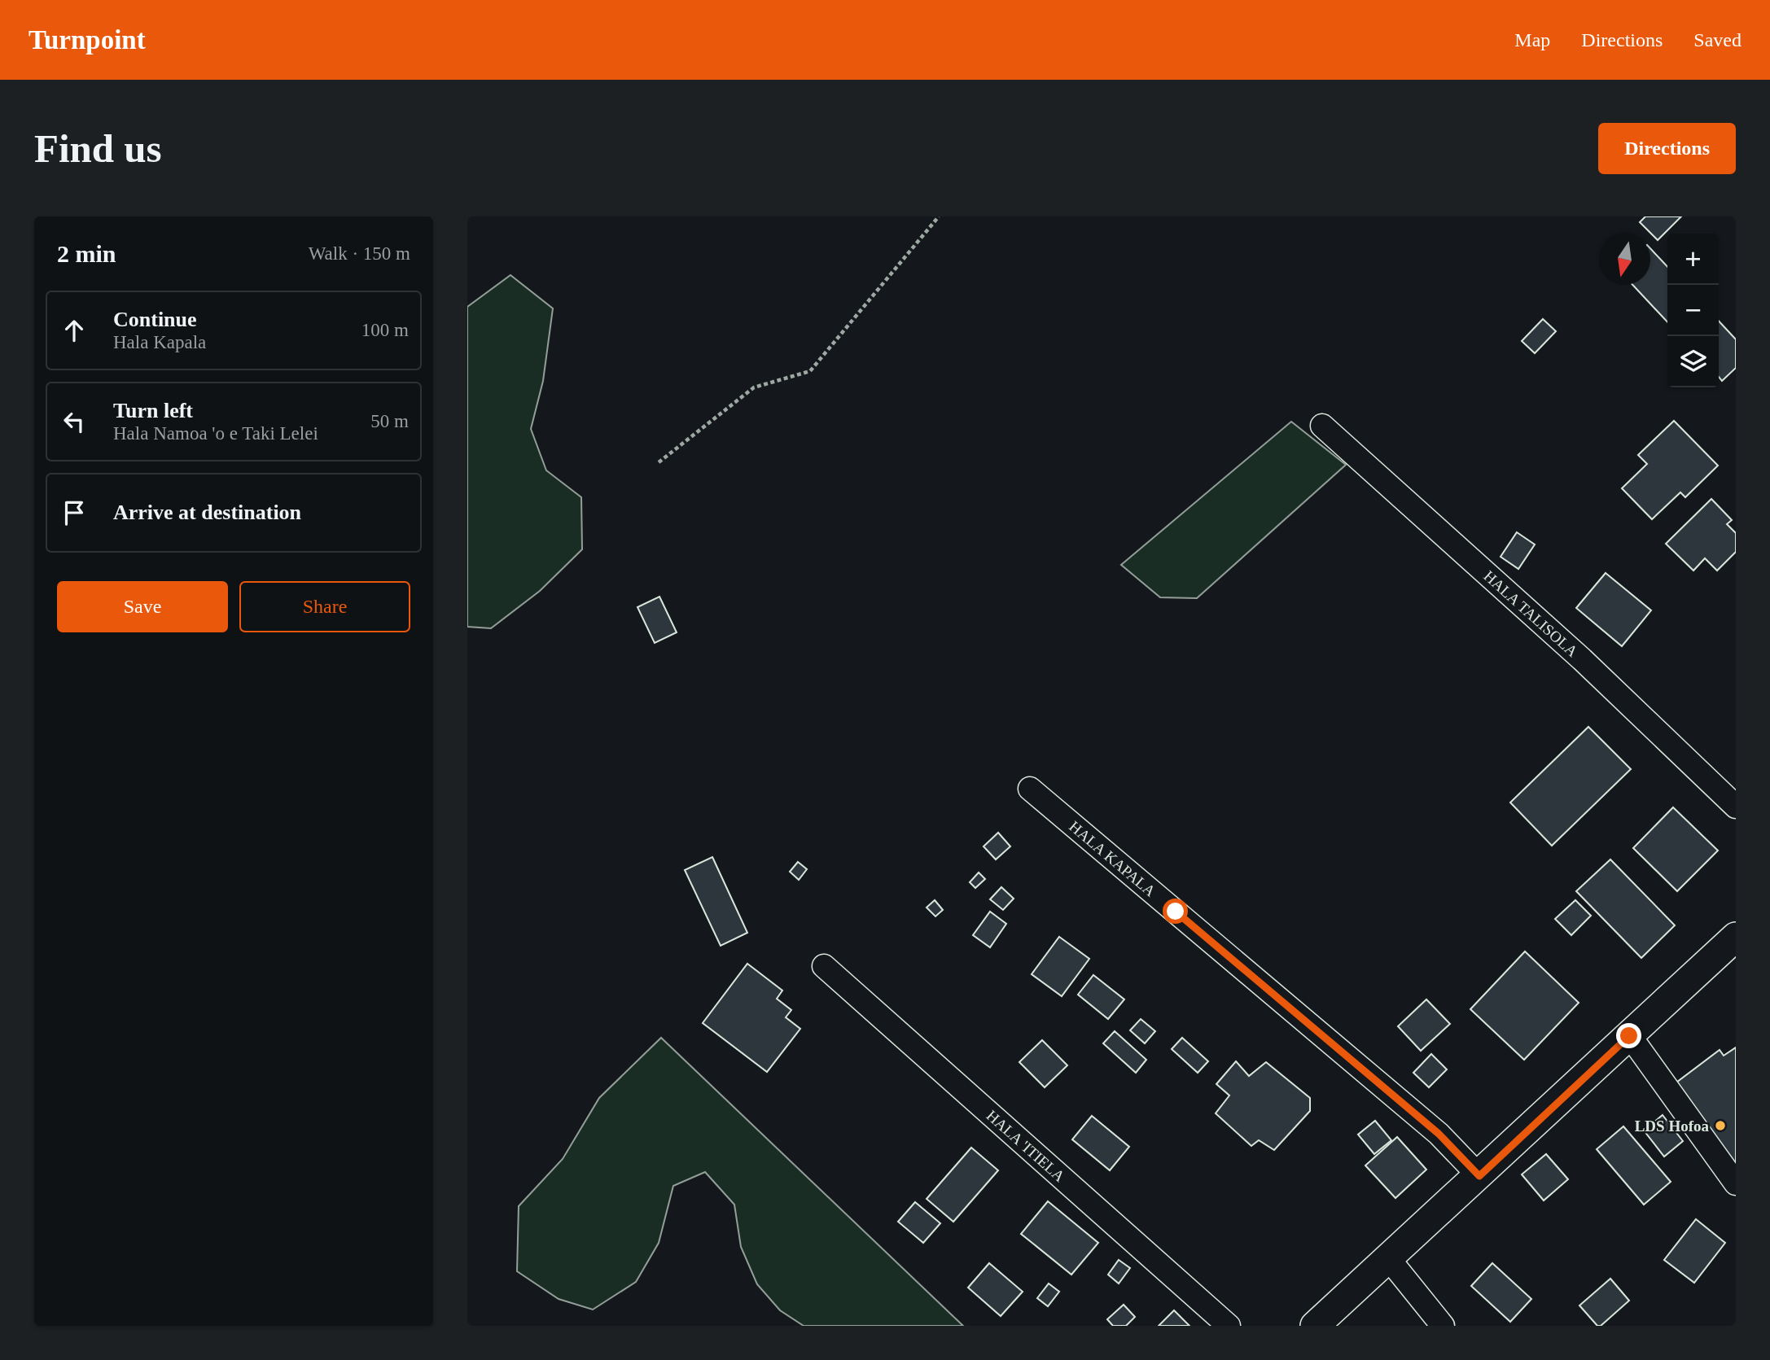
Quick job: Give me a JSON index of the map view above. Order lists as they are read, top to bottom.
{
  "streets": {
    "street": ["HALA TALISOLA", "HALA KAPALA", "HALA 'ITIELA"]
  },
  "places": ["LDS Hofoa"],
  "north": "bottom",
  "page": {
    "header": "Turnpoint",
    "nav": ["Map", "Directions", "Saved"],
    "buttons": [
      "Directions",
      ["Save", "Share"]
    ],
    "title": "Find us",
    "heading": ["2 min", "Walk · 150 m"],
    "map_buttons": ["+", "−"],
    "list": [
      ["Continue", "Hala Kapala", "100 m"],
      ["Turn left", "Hala Namoa 'o e Taki Lelei", "50 m"],
      "Arrive at destination"
    ]
  }
}
